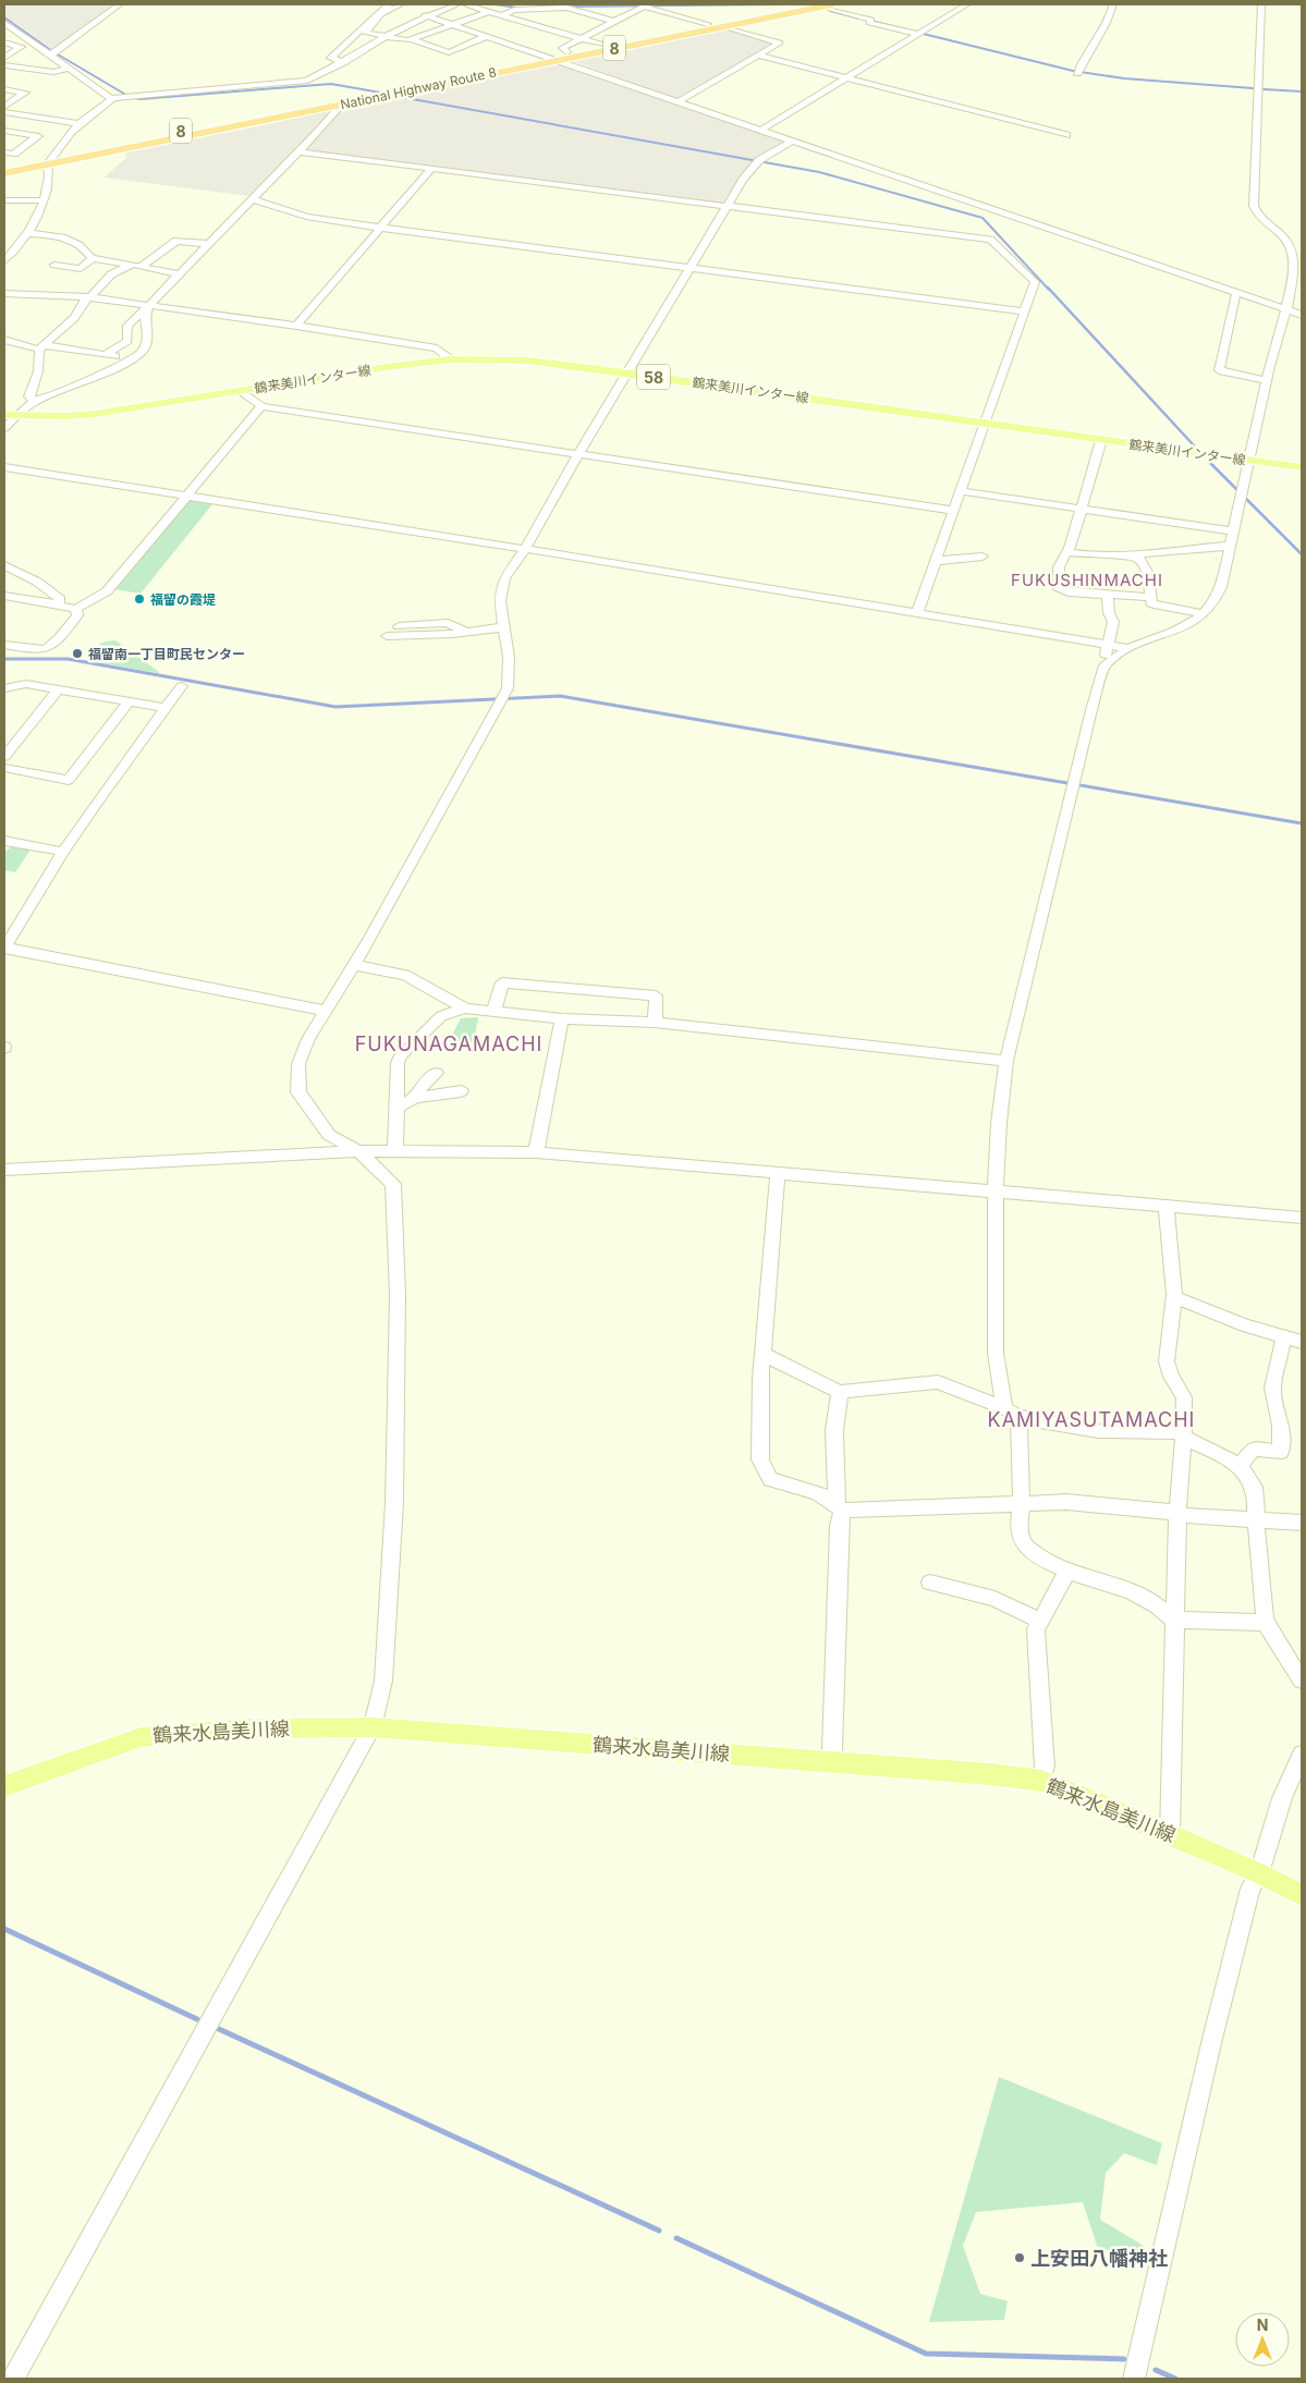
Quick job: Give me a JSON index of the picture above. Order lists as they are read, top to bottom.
{
  "streets": {
    "highway": ["8", "National Highway Route 8"],
    "main road": ["58", "鶴来美川インター線", "鶴来水島美川線"]
  },
  "districts": ["FUKUSHINMACHI", "FUKUNAGAMACHI", "KAMIYASUTAMACHI"],
  "places": ["福留の霞堤", "福留南一丁目町民センター", "上安田八幡神社"],
  "north": "top"
}
